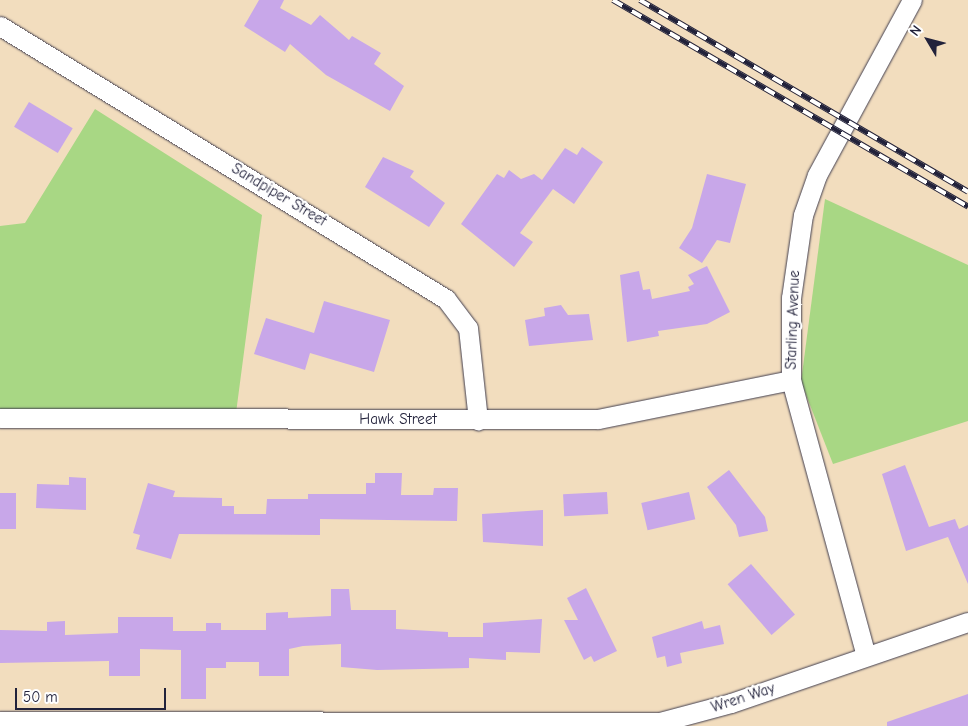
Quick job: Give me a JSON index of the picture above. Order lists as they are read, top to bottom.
{
  "streets": {
    "street": [
      "Sandpiper Street",
      "Starling Avenue",
      "Hawk Street",
      "Wren Way"
    ]
  },
  "crossings": [
    ["Sandpiper Street", "Hawk Street"],
    ["Starling Avenue", "Hawk Street"],
    ["Starling Avenue", "Wren Way"]
  ],
  "scale_bar": "50 m",
  "north": "top left"
}
